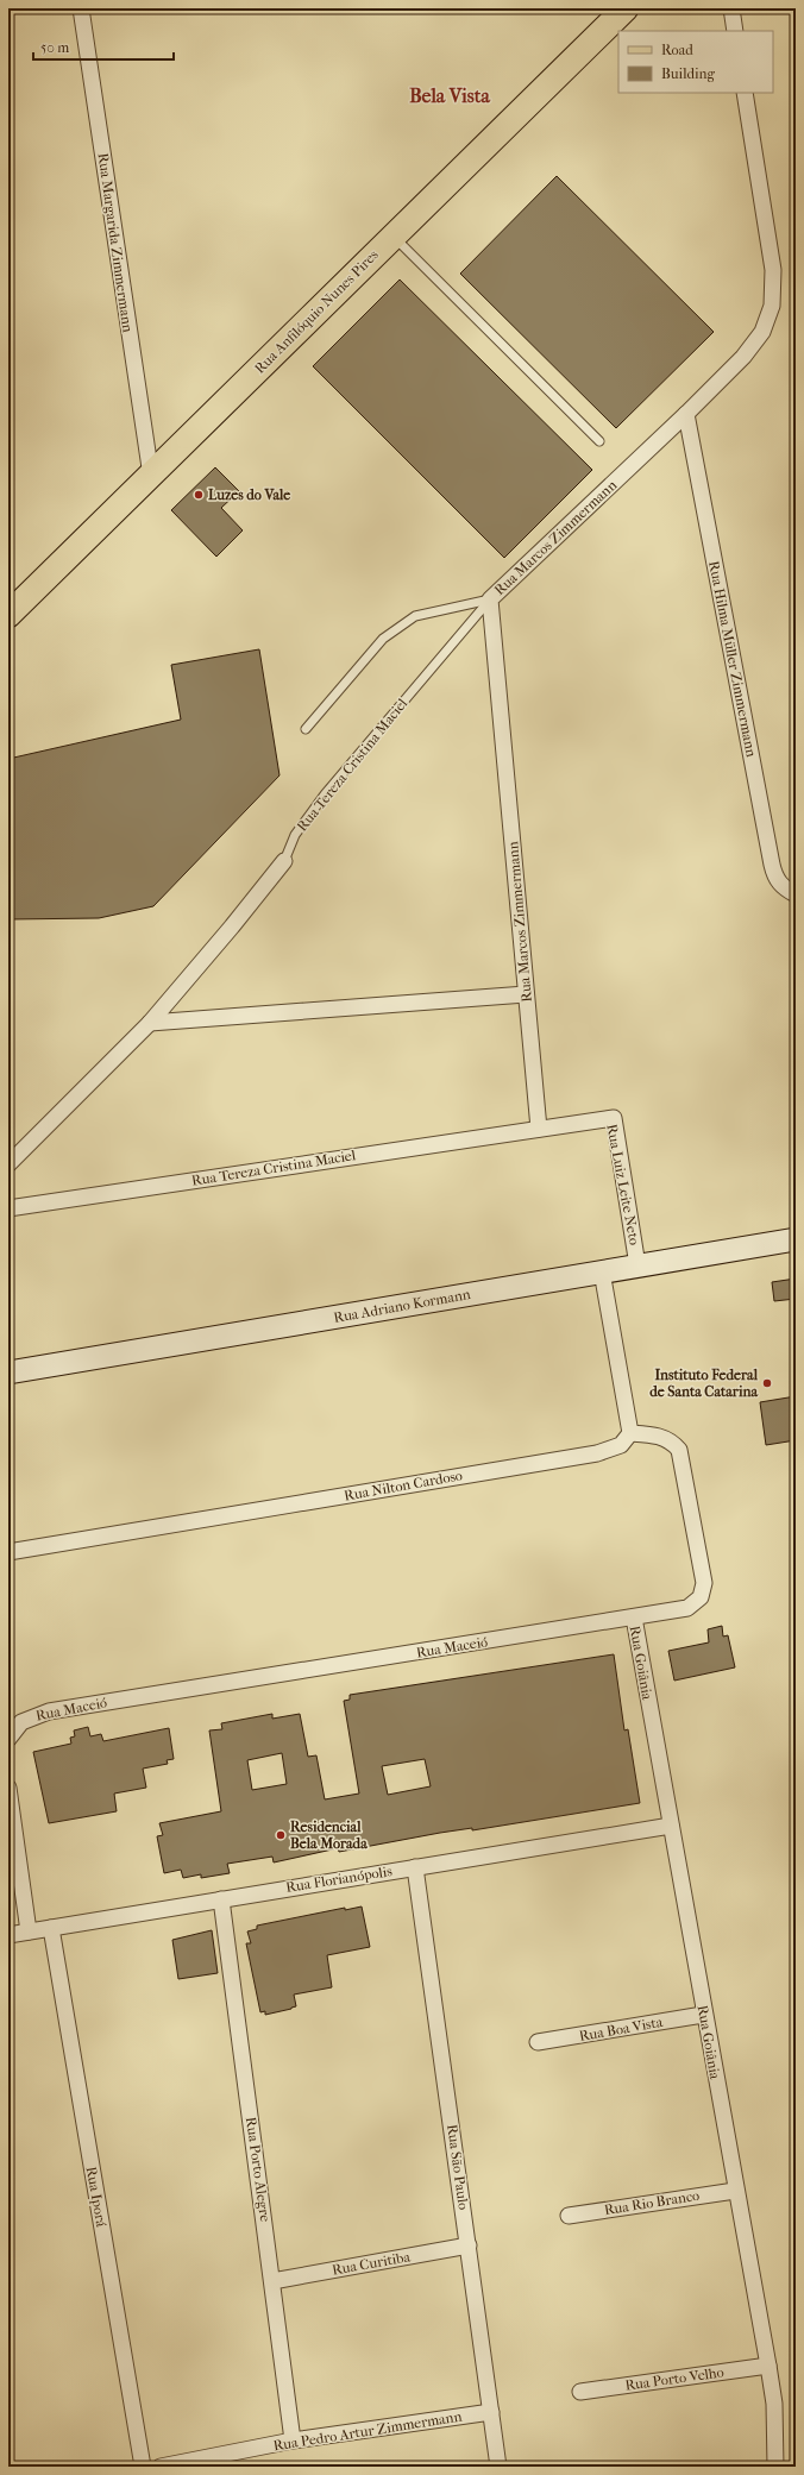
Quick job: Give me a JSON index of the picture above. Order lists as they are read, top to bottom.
{
  "streets": {
    "main road": ["Rua Anfilóquio Nunes Pires"],
    "street": [
      "Rua Margarida Zimmermann",
      "Rua Marcos Zimmermann",
      "Rua Hilma Müller Zimmermann",
      "Rua Tereza Cristina Maciel",
      "Rua Luiz Leite Neto",
      "Rua Adriano Kormann",
      "Rua Nilton Cardoso",
      "Rua Maceió",
      "Rua Goiânia",
      "Rua Florianópolis",
      "Rua Boa Vista",
      "Rua São Paulo",
      "Rua Porto Alegre",
      "Rua Iporá",
      "Rua Rio Branco",
      "Rua Curitiba",
      "Rua Porto Velho",
      "Rua Pedro Artur Zimmermann"
    ]
  },
  "crossings": [
    ["Rua Margarida Zimmermann", "Rua Anfilóquio Nunes Pires"],
    ["Rua Marcos Zimmermann", "Rua Hilma Müller Zimmermann"],
    ["Rua Marcos Zimmermann", "Rua Tereza Cristina Maciel"],
    ["Rua Marcos Zimmermann", "Rua Luiz Leite Neto"],
    ["Rua Tereza Cristina Maciel", "Rua Luiz Leite Neto"],
    ["Rua Luiz Leite Neto", "Rua Adriano Kormann"],
    ["Rua Nilton Cardoso", "Rua Maceió"],
    ["Rua Maceió", "Rua Goiânia"],
    ["Rua Goiânia", "Rua Florianópolis"],
    ["Rua Goiânia", "Rua Boa Vista"],
    ["Rua Goiânia", "Rua Rio Branco"],
    ["Rua Goiânia", "Rua Porto Velho"],
    ["Rua Florianópolis", "Rua São Paulo"],
    ["Rua Florianópolis", "Rua Porto Alegre"],
    ["Rua Florianópolis", "Rua Iporá"],
    ["Rua São Paulo", "Rua Curitiba"],
    ["Rua São Paulo", "Rua Pedro Artur Zimmermann"],
    ["Rua Porto Alegre", "Rua Curitiba"],
    ["Rua Porto Alegre", "Rua Pedro Artur Zimmermann"]
  ],
  "districts": ["Bela Vista"],
  "places": ["Luzes do Vale", "Instituto Federal de Santa Catarina", "Residencial Bela Morada"],
  "legend": ["Road", "Building"],
  "scale_bar": "50 m"
}
